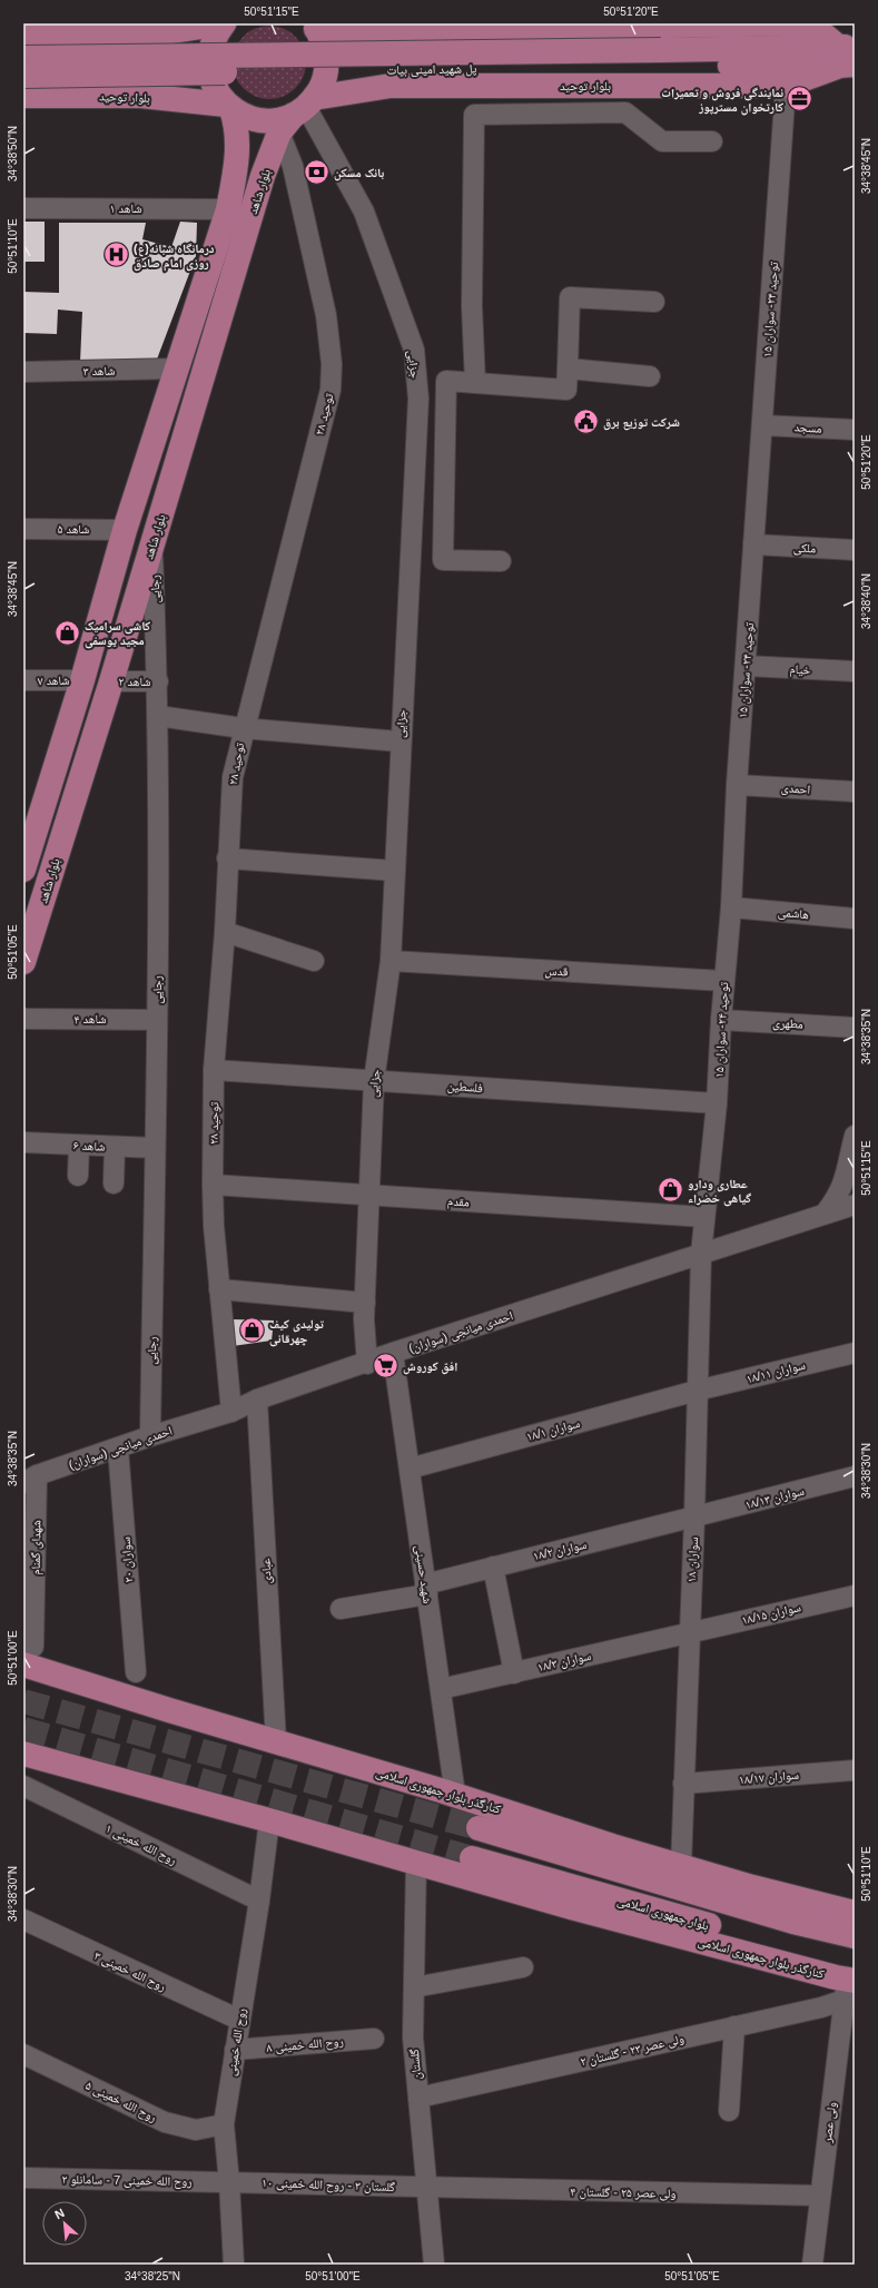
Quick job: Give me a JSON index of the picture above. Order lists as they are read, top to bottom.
{
  "streets": {
    "main road": [
      "پل شهید امینی بیات",
      "بلوار توحید",
      "بلوار شاهد",
      "کنارگذر بلوار جمهوری اسلامی",
      "بلوار جمهوری اسلامی"
    ],
    "street": [
      "شاهد ۱",
      "توحید ۲۴- سواران ۱۵",
      "جزایی",
      "شاهد ۳",
      "توحید ۲۸",
      "مسجد",
      "شاهد ۵",
      "ملکی",
      "رجایی",
      "خیام",
      "شاهد ۷",
      "شاهد ۲",
      "احمدی",
      "هاشمی",
      "قدس",
      "شاهد ۴",
      "مطهری",
      "فلسطین",
      "شاهد ۶",
      "مقدم",
      "احمدی میانجی (سواران)",
      "سواران ۱۸/۱۱",
      "سواران ۱۸/۱",
      "سواران ۱۸/۱۳",
      "شهدای گمنام",
      "سواران ۱۸/۲",
      "سواران ۲۰",
      "سواران ۱۸",
      "عبادی",
      "شهید حسینی",
      "سواران ۱۸/۱۵",
      "سواران ۱۸/۳",
      "سواران ۱۸/۱۷",
      "روح الله خمینی ۱",
      "روح الله خمینی ۳",
      "روح الله خمینی",
      "روح الله خمینی ۸",
      "ولی عصر ۲۳ - گلستان ۲",
      "گلستان",
      "روح الله خمینی ۵",
      "ولی عصر",
      "روح الله خمینی 7 - سامانلو ۲",
      "گلستان ۳ - روح الله خمینی ۱۰",
      "ولی عصر ۲۵ - گلستان ۴"
    ]
  },
  "crossings": [
    ["پل شهید امینی بیات", "بلوار توحید"],
    ["بلوار توحید", "بلوار شاهد"],
    ["بلوار توحید", "توحید ۲۴- سواران ۱۵"],
    ["بلوار توحید", "جزایی"],
    ["بلوار توحید", "توحید ۲۸"],
    ["بلوار شاهد", "شاهد ۱"],
    ["بلوار شاهد", "جزایی"],
    ["بلوار شاهد", "شاهد ۳"],
    ["بلوار شاهد", "توحید ۲۸"],
    ["بلوار شاهد", "شاهد ۵"],
    ["بلوار شاهد", "رجایی"],
    ["بلوار شاهد", "شاهد ۷"],
    ["بلوار شاهد", "شاهد ۲"],
    ["توحید ۲۴- سواران ۱۵", "مسجد"],
    ["توحید ۲۴- سواران ۱۵", "ملکی"],
    ["توحید ۲۴- سواران ۱۵", "خیام"],
    ["توحید ۲۴- سواران ۱۵", "احمدی"],
    ["توحید ۲۴- سواران ۱۵", "هاشمی"],
    ["توحید ۲۴- سواران ۱۵", "قدس"],
    ["توحید ۲۴- سواران ۱۵", "مطهری"],
    ["توحید ۲۴- سواران ۱۵", "فلسطین"],
    ["توحید ۲۴- سواران ۱۵", "مقدم"],
    ["توحید ۲۴- سواران ۱۵", "احمدی میانجی (سواران)"],
    ["توحید ۲۴- سواران ۱۵", "سواران ۱۸"],
    ["جزایی", "توحید ۲۸"],
    ["جزایی", "قدس"],
    ["جزایی", "فلسطین"],
    ["جزایی", "مقدم"],
    ["جزایی", "احمدی میانجی (سواران)"],
    ["توحید ۲۸", "فلسطین"],
    ["توحید ۲۸", "مقدم"],
    ["توحید ۲۸", "احمدی میانجی (سواران)"],
    ["رجایی", "شاهد ۲"],
    ["رجایی", "شاهد ۴"],
    ["رجایی", "شاهد ۶"],
    ["رجایی", "احمدی میانجی (سواران)"],
    ["احمدی میانجی (سواران)", "شهدای گمنام"],
    ["احمدی میانجی (سواران)", "سواران ۲۰"],
    ["احمدی میانجی (سواران)", "سواران ۱۸"],
    ["احمدی میانجی (سواران)", "عبادی"],
    ["احمدی میانجی (سواران)", "شهید حسینی"],
    ["سواران ۱۸/۱۱", "سواران ۱۸/۱"],
    ["سواران ۱۸/۱۱", "سواران ۱۸"],
    ["سواران ۱۸/۱", "سواران ۱۸"],
    ["سواران ۱۸/۱", "شهید حسینی"],
    ["سواران ۱۸/۱۳", "سواران ۱۸/۲"],
    ["سواران ۱۸/۱۳", "سواران ۱۸"],
    ["شهدای گمنام", "کنارگذر بلوار جمهوری اسلامی"],
    ["سواران ۱۸/۲", "سواران ۱۸"],
    ["سواران ۱۸/۲", "شهید حسینی"],
    ["سواران ۱۸", "سواران ۱۸/۱۵"],
    ["سواران ۱۸", "سواران ۱۸/۳"],
    ["سواران ۱۸", "سواران ۱۸/۱۷"],
    ["سواران ۱۸", "کنارگذر بلوار جمهوری اسلامی"],
    ["عبادی", "کنارگذر بلوار جمهوری اسلامی"],
    ["شهید حسینی", "سواران ۱۸/۳"],
    ["شهید حسینی", "کنارگذر بلوار جمهوری اسلامی"],
    ["سواران ۱۸/۱۵", "سواران ۱۸/۳"],
    ["کنارگذر بلوار جمهوری اسلامی", "بلوار جمهوری اسلامی"],
    ["کنارگذر بلوار جمهوری اسلامی", "روح الله خمینی"],
    ["کنارگذر بلوار جمهوری اسلامی", "ولی عصر ۲۳ - گلستان ۲"],
    ["کنارگذر بلوار جمهوری اسلامی", "گلستان"],
    ["کنارگذر بلوار جمهوری اسلامی", "ولی عصر"],
    ["روح الله خمینی ۱", "روح الله خمینی"],
    ["بلوار جمهوری اسلامی", "ولی عصر ۲۳ - گلستان ۲"],
    ["بلوار جمهوری اسلامی", "ولی عصر"],
    ["روح الله خمینی ۳", "روح الله خمینی"],
    ["روح الله خمینی", "روح الله خمینی ۸"],
    ["روح الله خمینی", "روح الله خمینی ۵"],
    ["روح الله خمینی", "روح الله خمینی 7 - سامانلو ۲"],
    ["روح الله خمینی", "گلستان ۳ - روح الله خمینی ۱۰"],
    ["ولی عصر ۲۳ - گلستان ۲", "گلستان"],
    ["ولی عصر ۲۳ - گلستان ۲", "ولی عصر"],
    ["گلستان", "گلستان ۳ - روح الله خمینی ۱۰"],
    ["گلستان", "ولی عصر ۲۵ - گلستان ۴"],
    ["ولی عصر", "ولی عصر ۲۵ - گلستان ۴"],
    ["روح الله خمینی 7 - سامانلو ۲", "گلستان ۳ - روح الله خمینی ۱۰"],
    ["گلستان ۳ - روح الله خمینی ۱۰", "ولی عصر ۲۵ - گلستان ۴"]
  ],
  "places": {
    "office": ["نمایندگی فروش و تعمیرات کارتخوان مسترپوز"],
    "bank": ["بانک مسکن"],
    "hospital": ["(ع)درمانگاه شبانه روزی امام صادق"],
    "public building": ["شرکت توزیع برق"],
    "shop": ["کاشی سرامیک مجید یوسفی", "عطاری ودارو گیاهی خضراء", "تولیدی کیف چهرقانی"],
    "supermarket": ["افق کوروش"]
  },
  "north": "top left",
  "coordinates": [
    "50°51'15\"E",
    "50°51'20\"E",
    "34°38'50\"N",
    "34°38'45\"N",
    "50°51'10\"E",
    "34°38'40\"N",
    "50°51'05\"E",
    "34°38'35\"N",
    "34°38'30\"N",
    "50°51'00\"E",
    "34°38'25\"N"
  ]
}
